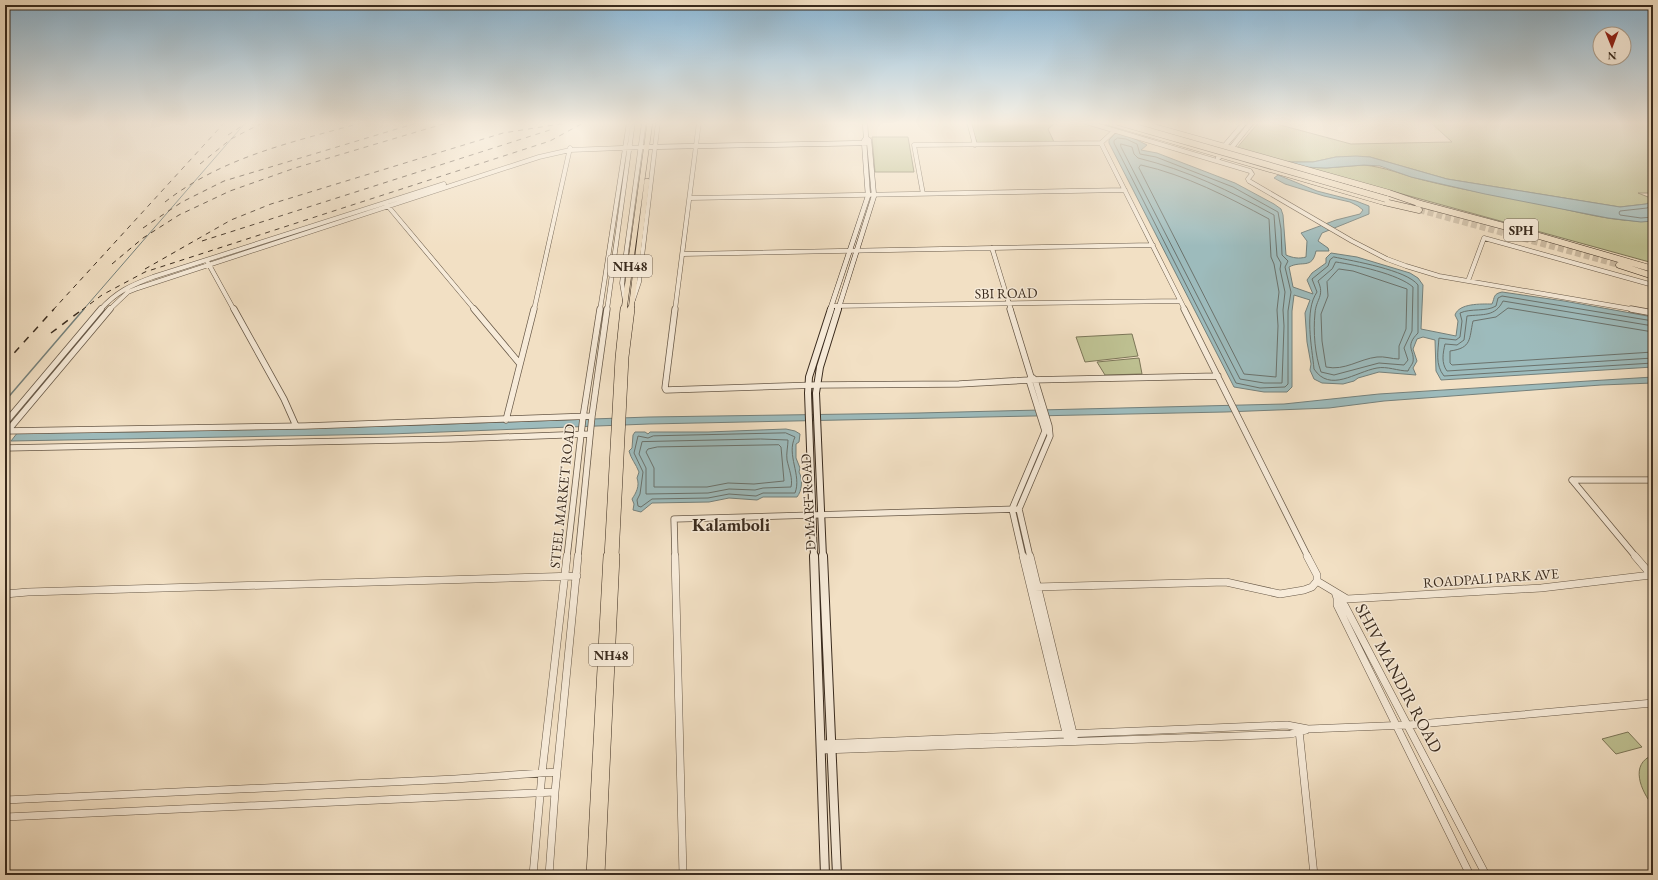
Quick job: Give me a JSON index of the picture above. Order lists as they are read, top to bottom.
{
  "streets": {
    "highway": ["SPH", "NH48"],
    "main road": ["D MART ROAD"],
    "street": [
      "SBI ROAD",
      "STEEL MARKET ROAD",
      "ROADPALI PARK AVE",
      "SHIV MANDIR ROAD"
    ]
  },
  "crossings": [
    ["SBI ROAD", "D MART ROAD"],
    ["ROADPALI PARK AVE", "SHIV MANDIR ROAD"]
  ],
  "districts": ["Kalamboli"],
  "north": "bottom"
}
